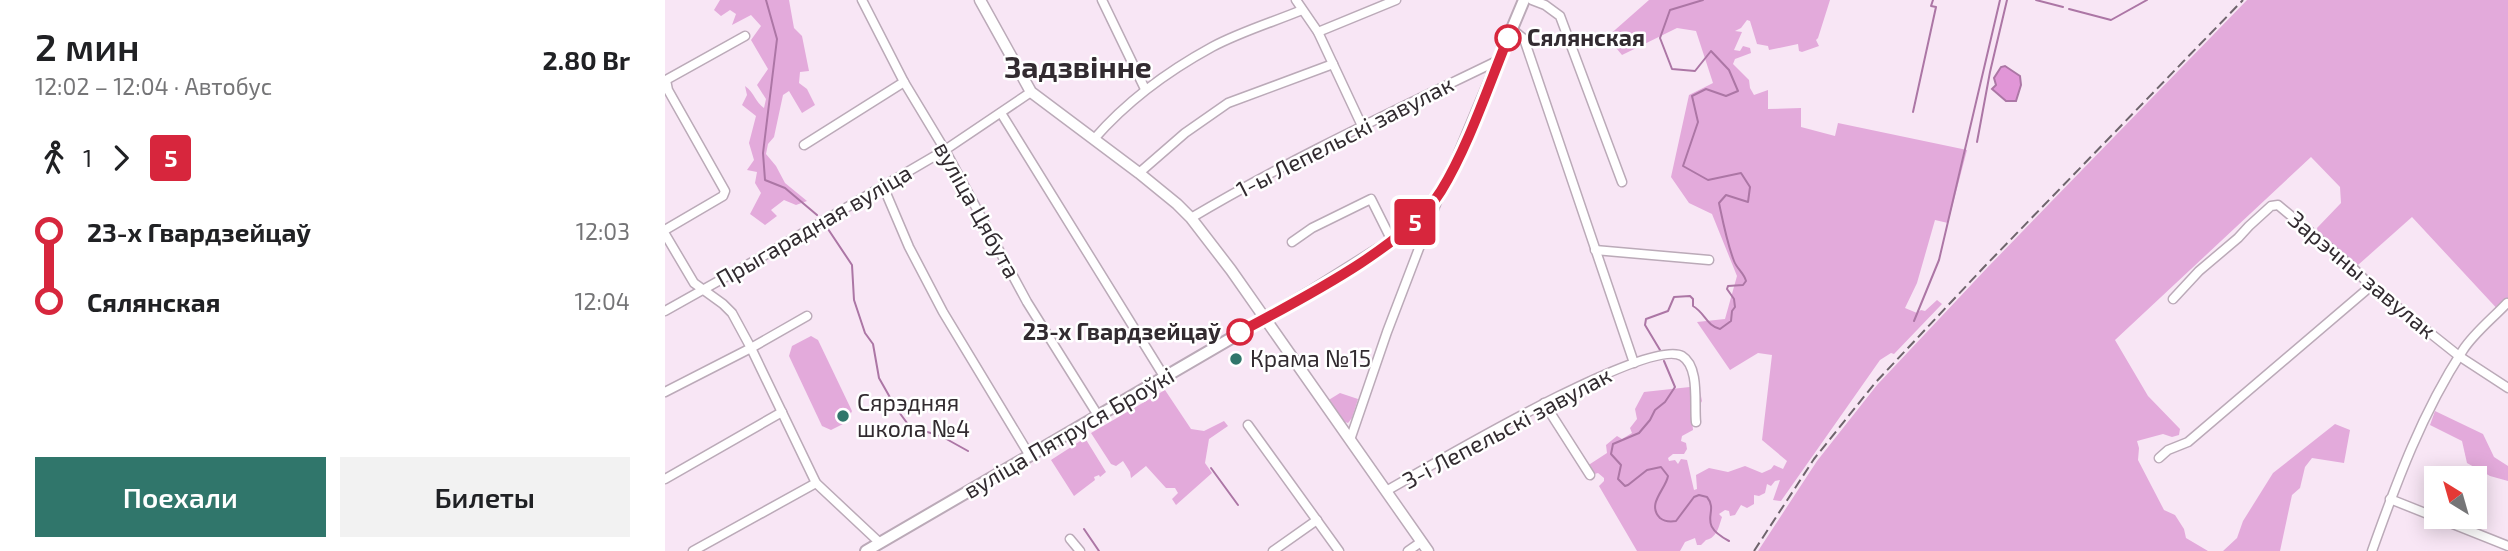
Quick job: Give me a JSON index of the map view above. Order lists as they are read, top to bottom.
{
  "streets": {
    "main road": ["вуліца Пятруся Броўкі"],
    "street": [
      "1-ы Лепельскі завулак",
      "вуліца Цябута",
      "Прыгарадная вуліца",
      "Зарэчны завулак",
      "3-і Лепельскі завулак"
    ]
  },
  "crossings": [
    ["1-ы Лепельскі завулак", "вуліца Пятруся Броўкі"],
    ["вуліца Цябута", "Прыгарадная вуліца"],
    ["вуліца Цябута", "вуліца Пятруся Броўкі"]
  ],
  "districts": ["Задзвінне"],
  "places": [
    "Сялянская",
    "23-х Гвардзейцаў",
    "Крама №15",
    "Сярэдняя школа №4"
  ],
  "lines": ["bus line 5"],
  "north": "top left",
  "page": {
    "heading": ["2 мин", "12:02 – 12:04 · Автобус", "2.80 Br"],
    "on_map": "5",
    "legs": ["1", "5"],
    "list": [
      {
        "name": "23-х Гвардзейцаў",
        "value": "12:03"
      },
      {
        "name": "Сялянская",
        "value": "12:04"
      }
    ],
    "buttons": ["Поехали", "Билеты"]
  }
}
